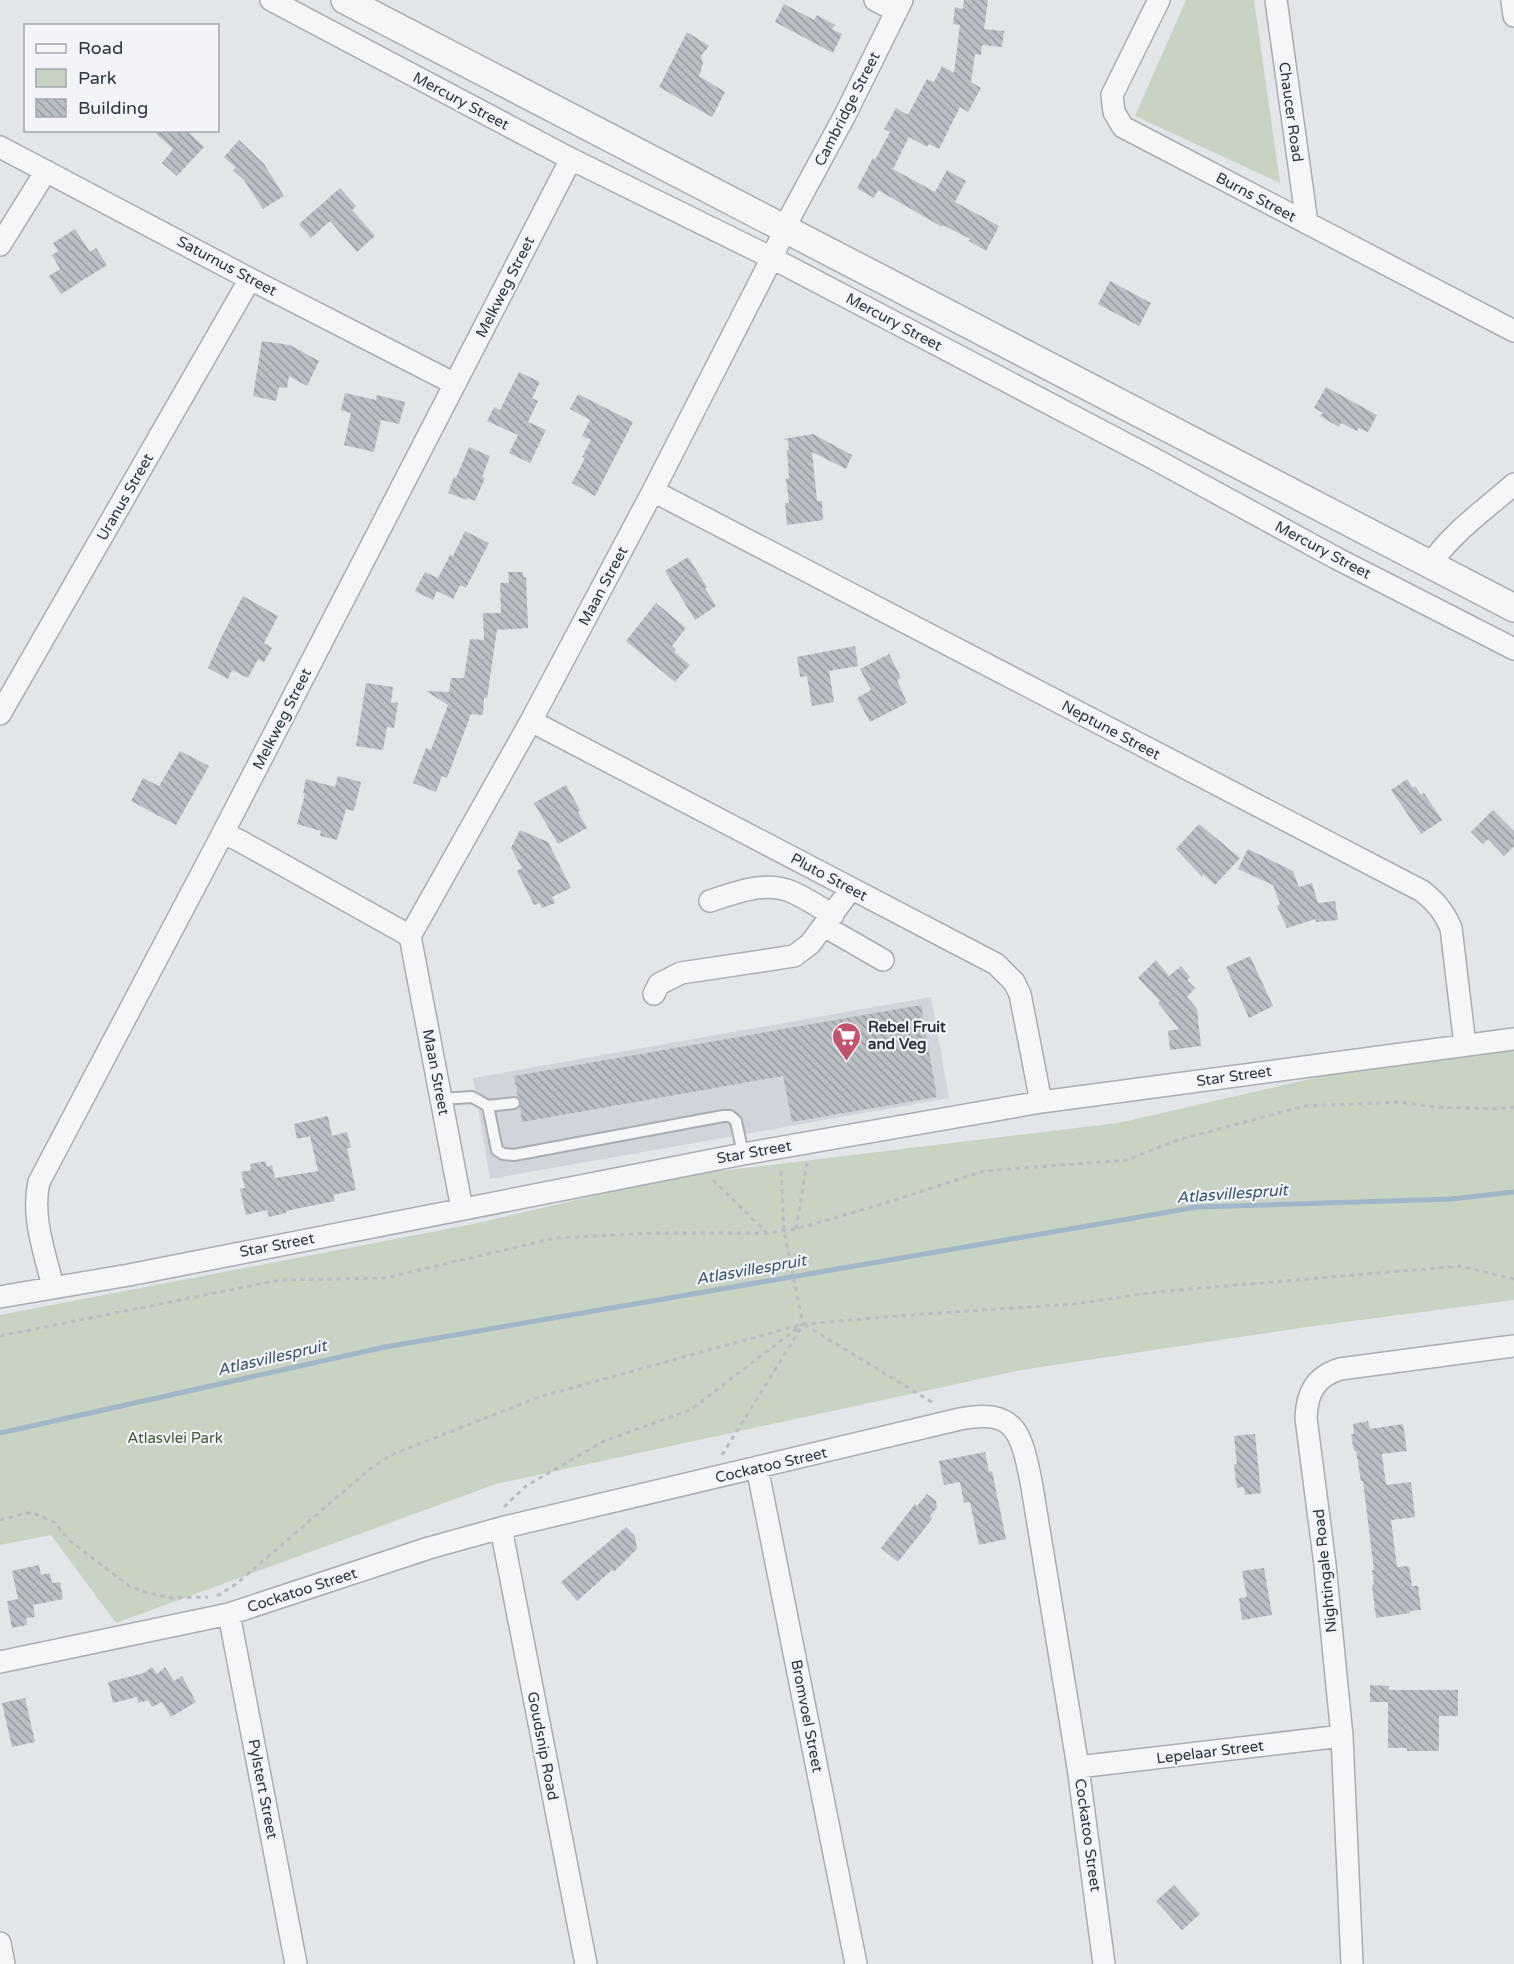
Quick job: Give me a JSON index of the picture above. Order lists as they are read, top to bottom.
{
  "streets": {
    "street": [
      "Mercury Street",
      "Cambridge Street",
      "Chaucer Road",
      "Burns Street",
      "Saturnus Street",
      "Melkweg Street",
      "Uranus Street",
      "Maan Street",
      "Neptune Street",
      "Pluto Street",
      "Star Street",
      "Cockatoo Street",
      "Nightingale Road",
      "Bromvoel Street",
      "Goudsnip Road",
      "Lepelaar Street",
      "Pylstert Street"
    ]
  },
  "crossings": [
    ["Mercury Street", "Melkweg Street"],
    ["Mercury Street", "Maan Street"],
    ["Cambridge Street", "Maan Street"],
    ["Chaucer Road", "Burns Street"],
    ["Saturnus Street", "Melkweg Street"],
    ["Saturnus Street", "Uranus Street"],
    ["Melkweg Street", "Star Street"],
    ["Maan Street", "Neptune Street"],
    ["Maan Street", "Pluto Street"],
    ["Maan Street", "Star Street"],
    ["Neptune Street", "Star Street"],
    ["Pluto Street", "Star Street"],
    ["Cockatoo Street", "Bromvoel Street"],
    ["Cockatoo Street", "Goudsnip Road"],
    ["Cockatoo Street", "Lepelaar Street"],
    ["Cockatoo Street", "Pylstert Street"],
    ["Nightingale Road", "Lepelaar Street"]
  ],
  "water": ["Atlasvillespruit"],
  "parks": ["Atlasvlei Park"],
  "places": {
    "supermarket": ["Rebel Fruit and Veg"]
  },
  "legend": ["Road", "Park", "Building"]
}
